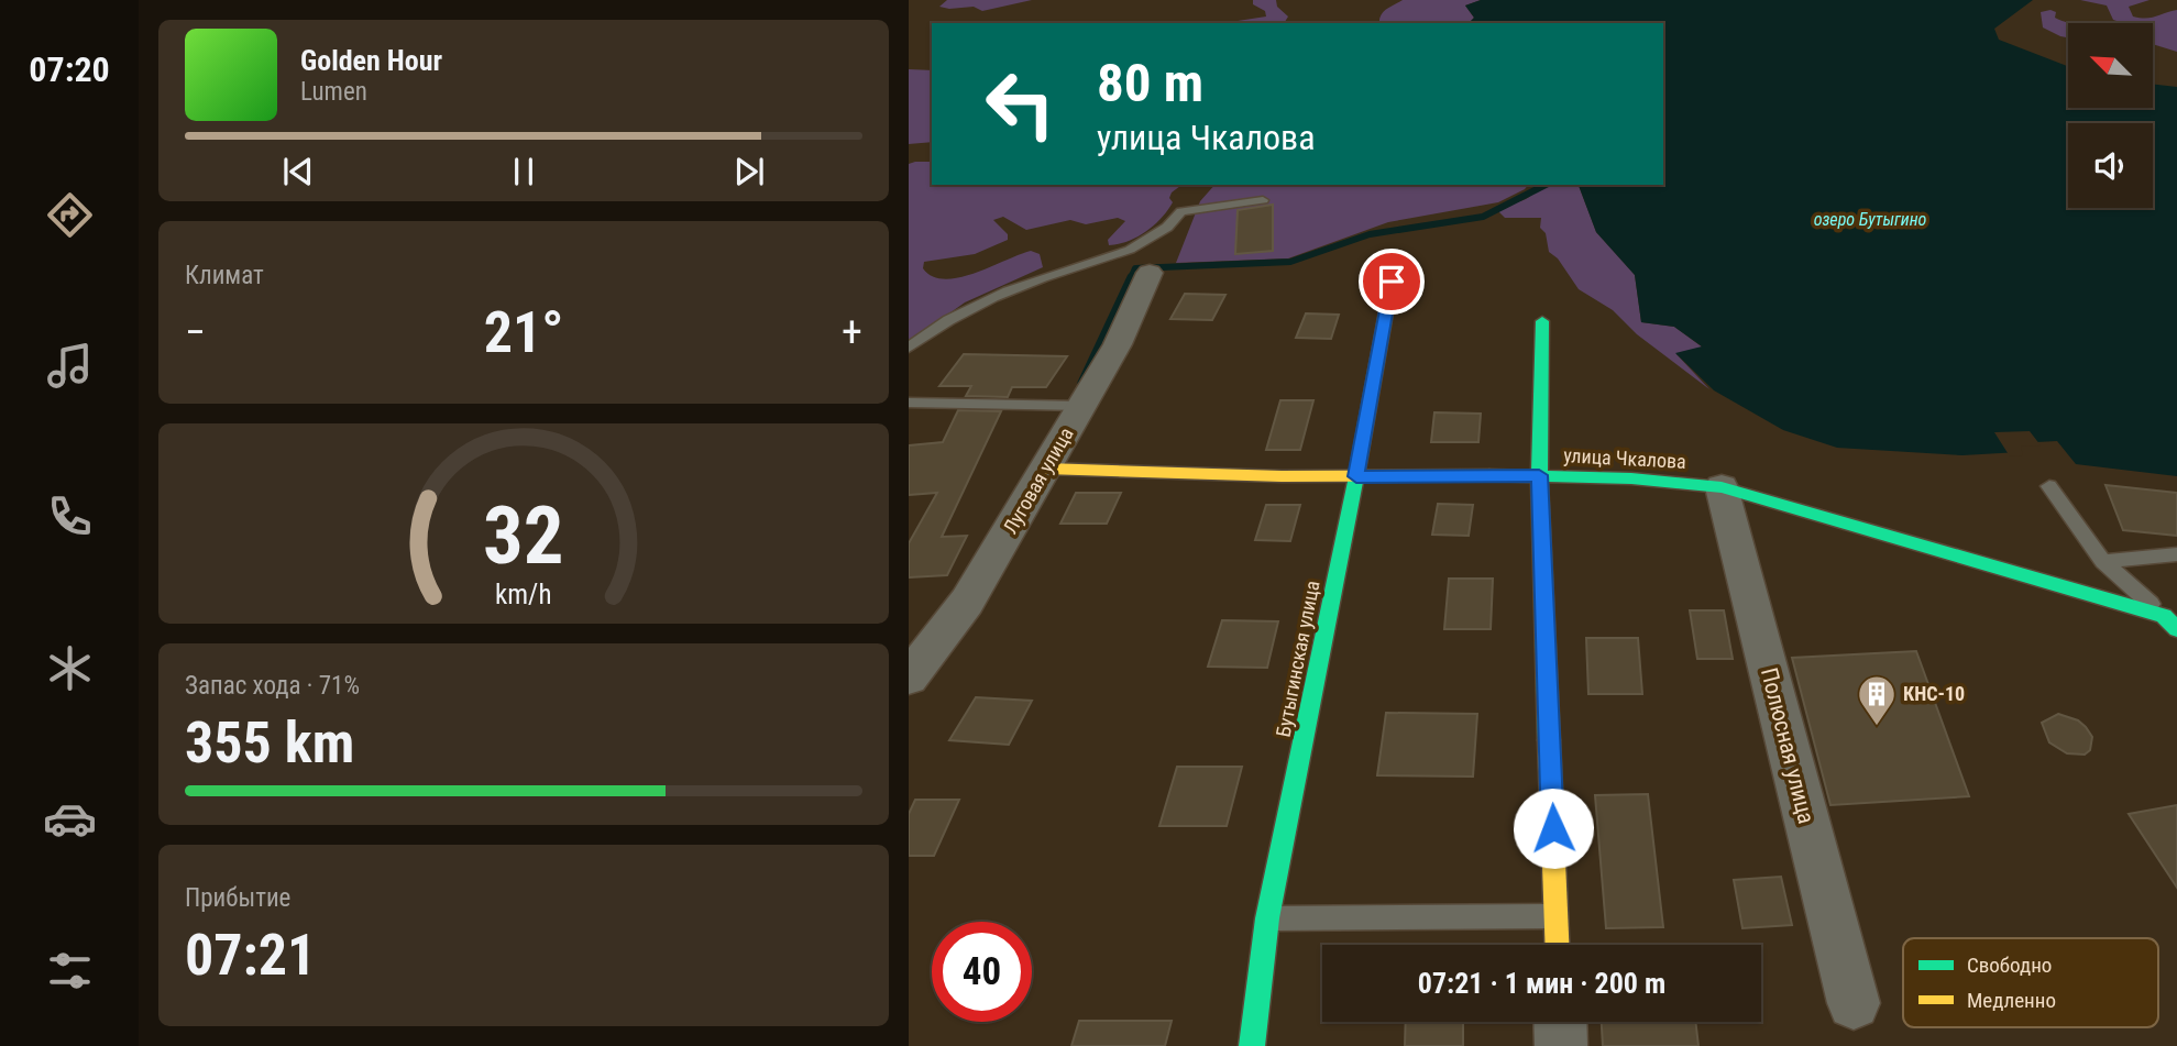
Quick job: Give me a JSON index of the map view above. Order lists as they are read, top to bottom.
{
  "streets": {
    "street": [
      "улица Чкалова",
      "Луговая улица",
      "Бутыгинская улица",
      "Полюсная улица"
    ]
  },
  "crossings": [
    ["улица Чкалова", "Луговая улица"],
    ["улица Чкалова", "Бутыгинская улица"],
    ["улица Чкалова", "Полюсная улица"]
  ],
  "water": ["озеро Бутыгино"],
  "places": {
    "building": ["КНС-10"]
  },
  "legend": ["Свободно", "Медленно"],
  "north": "top left",
  "page": {
    "tabs": "07:20",
    "turn": ["80 m", "улица Чкалова"],
    "song": ["Golden Hour", "Lumen"],
    "tile": [
      "Климат",
      ["Запас хода · 71%", "355 km"],
      ["Прибытие", "07:21"]
    ],
    "heat": ["−", "21°", "+"],
    "limit": "40",
    "trip": "07:21 · 1 мин · 200 m",
    "gauge": ["32", "km/h"]
  }
}
